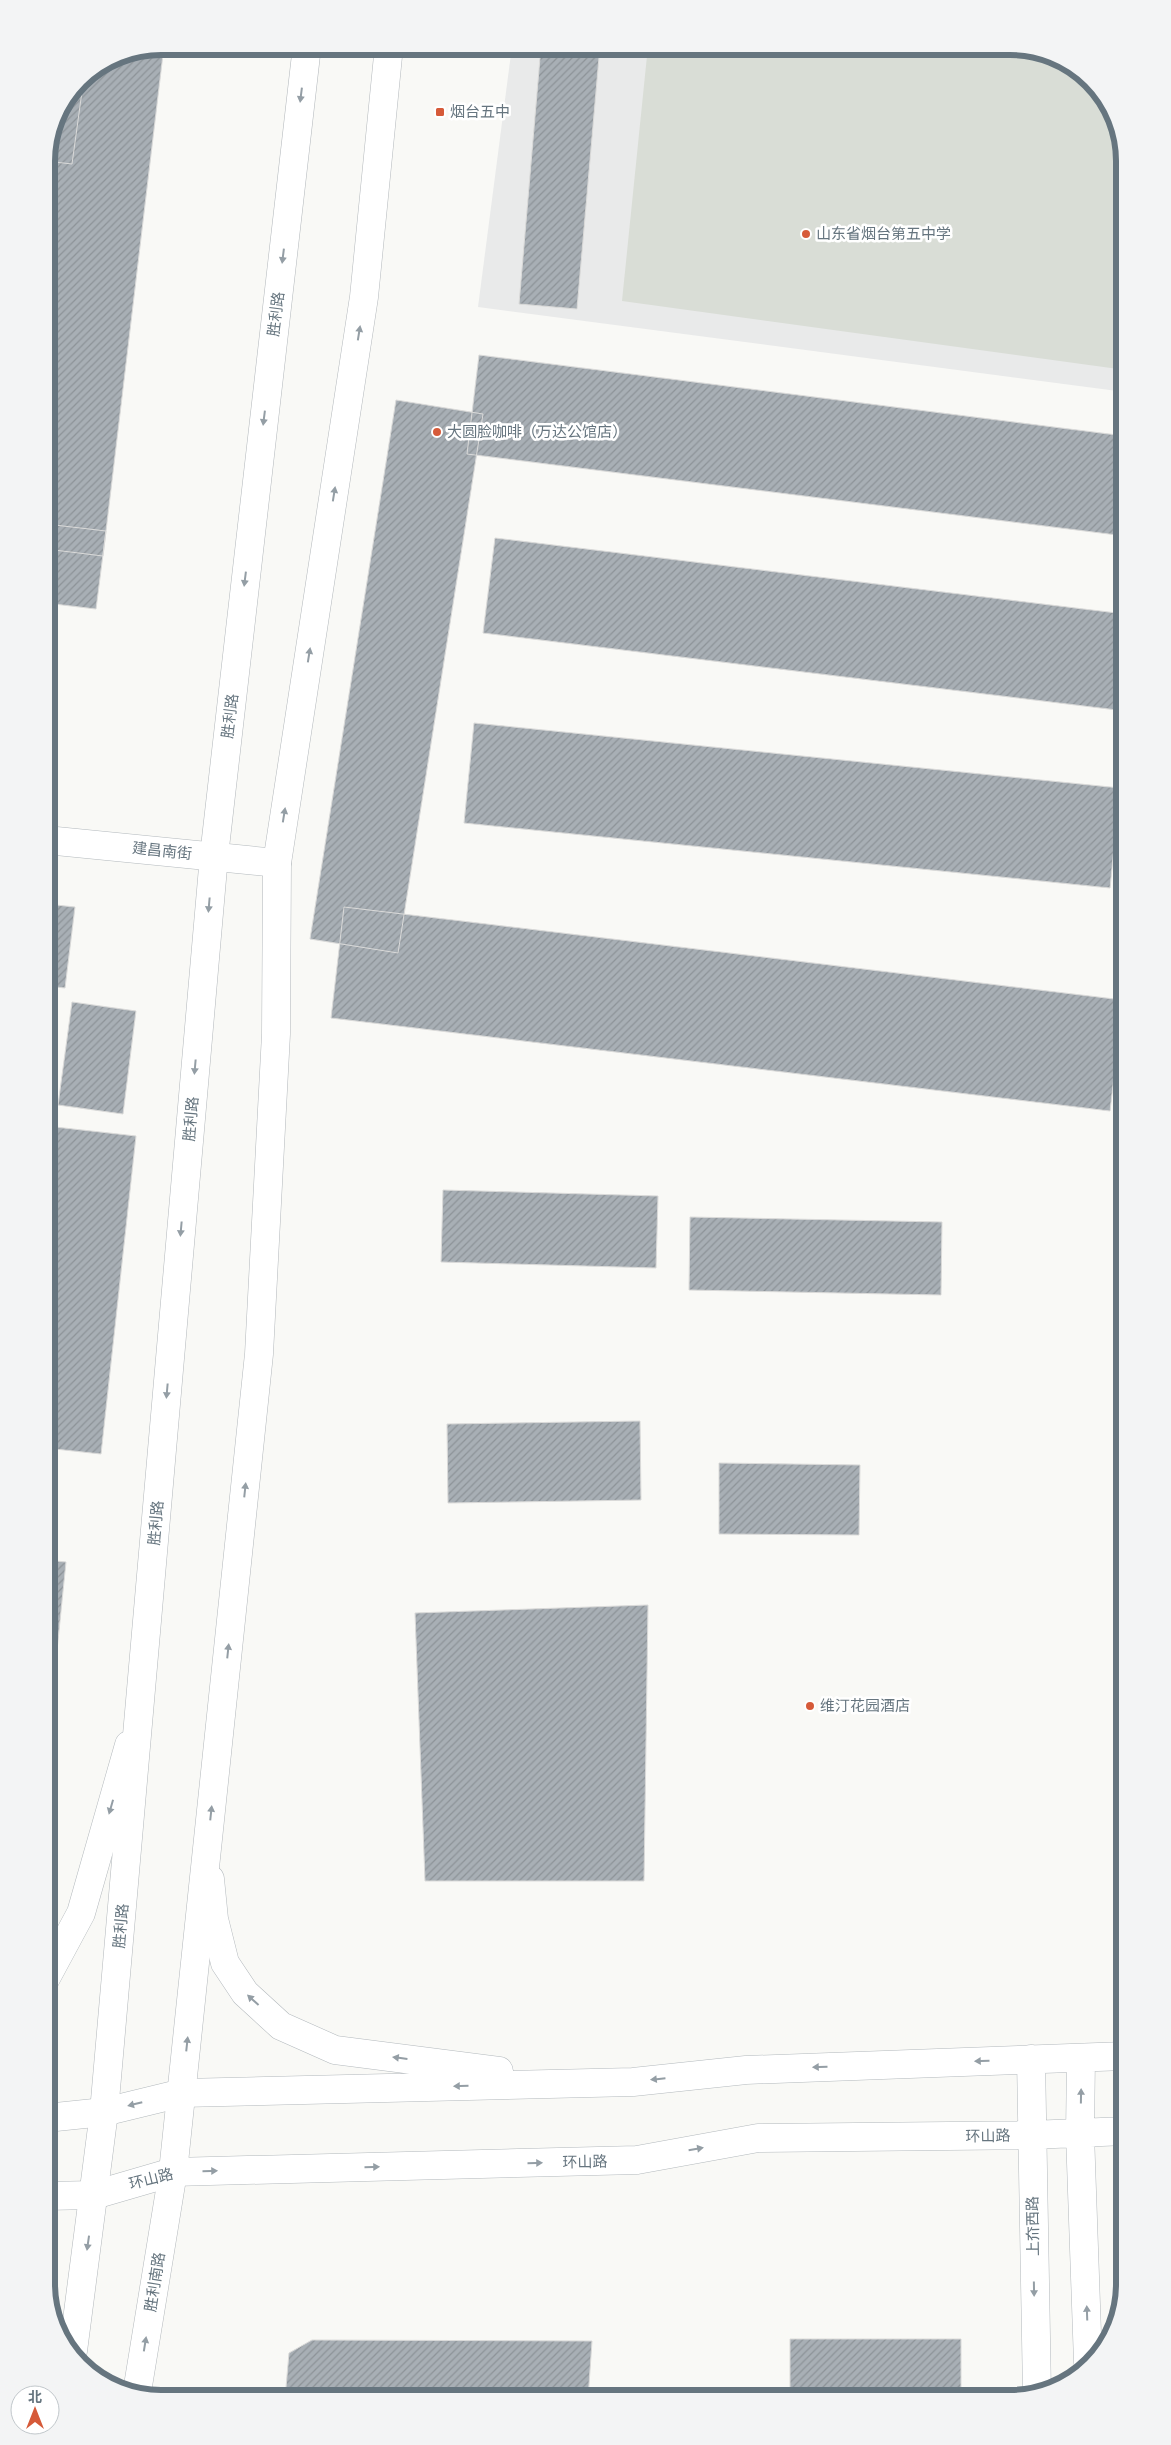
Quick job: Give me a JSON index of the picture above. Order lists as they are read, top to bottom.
{
  "streets": {
    "main road": [
      "胜利路",
      "建昌南街",
      "环山路",
      "上夼西路",
      "胜利南路"
    ]
  },
  "crossings": [
    ["胜利路", "建昌南街"],
    ["胜利路", "环山路"],
    ["环山路", "上夼西路"],
    ["环山路", "胜利南路"]
  ],
  "places": {
    "transit": ["烟台五中"],
    "other": ["山东省烟台第五中学", "大圆脸咖啡（万达公馆店）", "维汀花园酒店"]
  },
  "north": "top"
}
